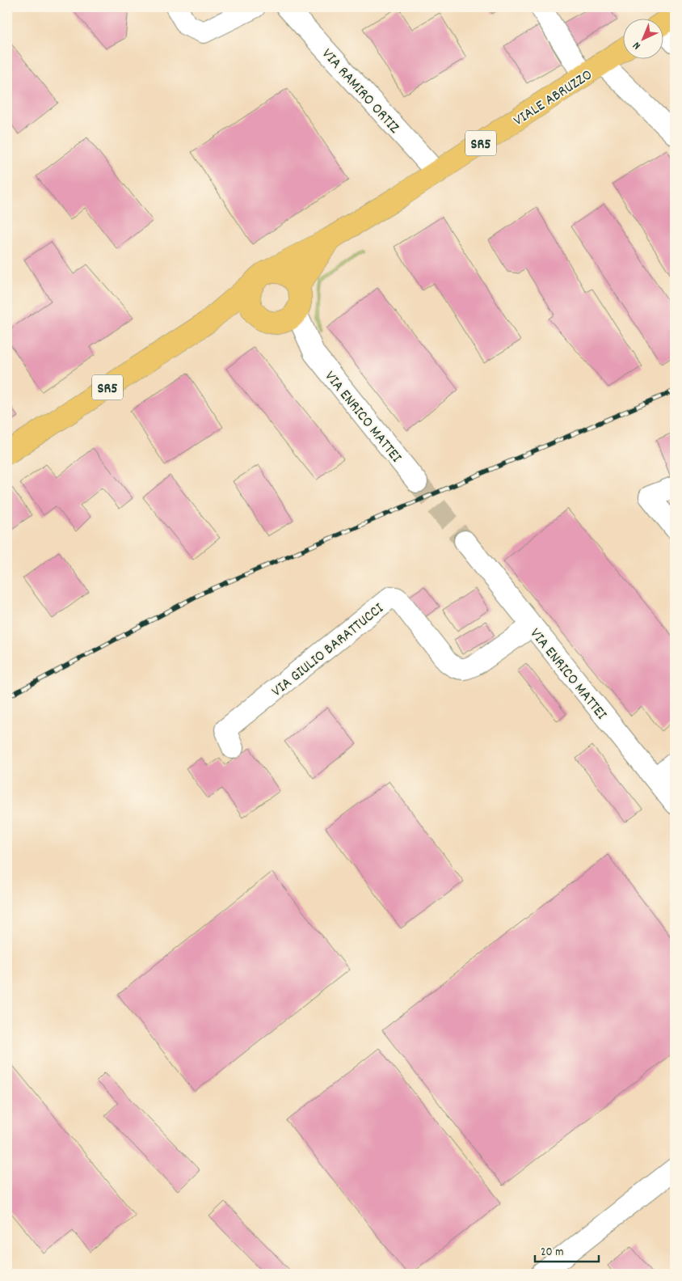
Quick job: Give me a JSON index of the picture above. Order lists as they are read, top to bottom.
{
  "streets": {
    "main road": ["VIALE ABRUZZO", "SR5"],
    "street": ["VIA RAMIRO ORTIZ", "VIA ENRICO MATTEI", "VIA GIULIO BARATTUCCI"]
  },
  "crossings": [
    ["VIA RAMIRO ORTIZ", "VIALE ABRUZZO"],
    ["VIALE ABRUZZO", "SR5"],
    ["VIA ENRICO MATTEI", "VIA GIULIO BARATTUCCI"]
  ],
  "scale_bar": "20 m",
  "north": "bottom left"
}
